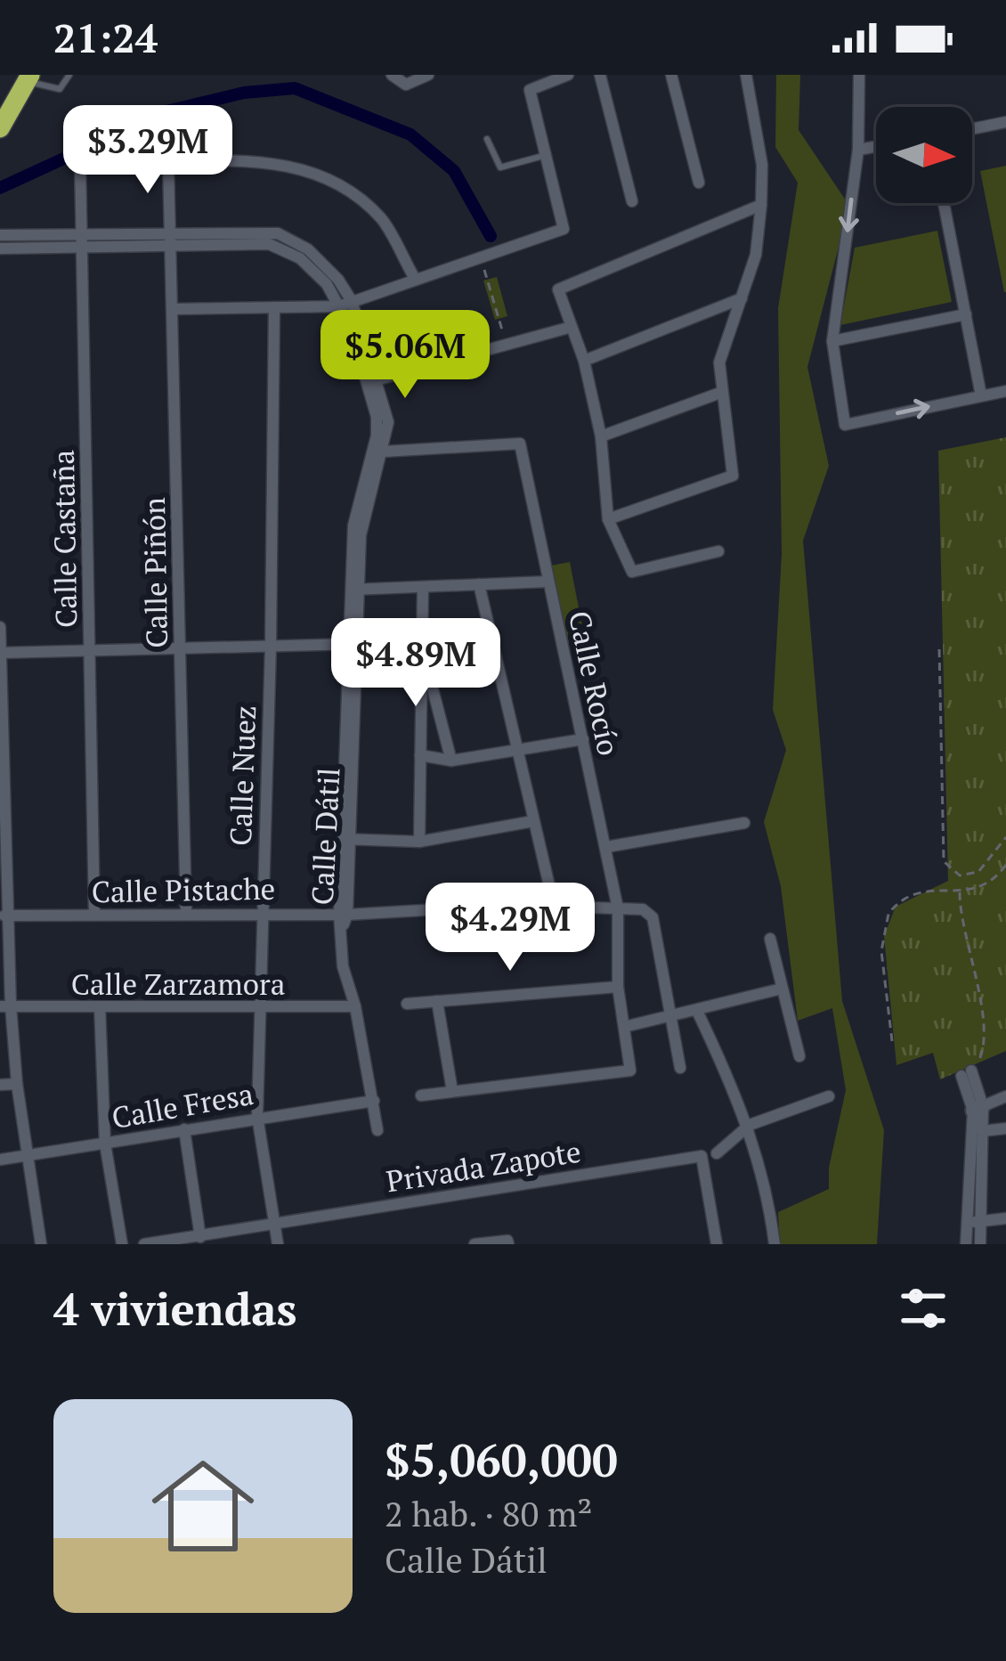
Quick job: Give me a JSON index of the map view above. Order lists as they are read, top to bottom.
{
  "streets": {
    "street": [
      "Calle Castaña",
      "Calle Piñón",
      "Calle Rocío",
      "Calle Nuez",
      "Calle Dátil",
      "Calle Pistache",
      "Calle Zarzamora",
      "Calle Fresa",
      "Privada Zapote"
    ]
  },
  "crossings": [
    ["Calle Castaña", "Calle Dátil"],
    ["Calle Castaña", "Calle Pistache"],
    ["Calle Piñón", "Calle Dátil"],
    ["Calle Piñón", "Calle Pistache"],
    ["Calle Rocío", "Calle Dátil"],
    ["Calle Rocío", "Calle Pistache"],
    ["Calle Nuez", "Calle Pistache"],
    ["Calle Nuez", "Calle Zarzamora"],
    ["Calle Nuez", "Calle Fresa"],
    ["Calle Nuez", "Privada Zapote"],
    ["Calle Dátil", "Calle Pistache"],
    ["Calle Dátil", "Calle Zarzamora"],
    ["Calle Dátil", "Calle Fresa"]
  ],
  "north": "right",
  "page": {
    "status": "21:24",
    "price": [
      "$3.29M",
      "$5.06M",
      "$4.89M",
      "$4.29M"
    ],
    "heading": "4 viviendas",
    "list": [
      {
        "name": "$5,060,000",
        "note": "2 hab. · 80 m² · Calle Dátil"
      }
    ]
  }
}
